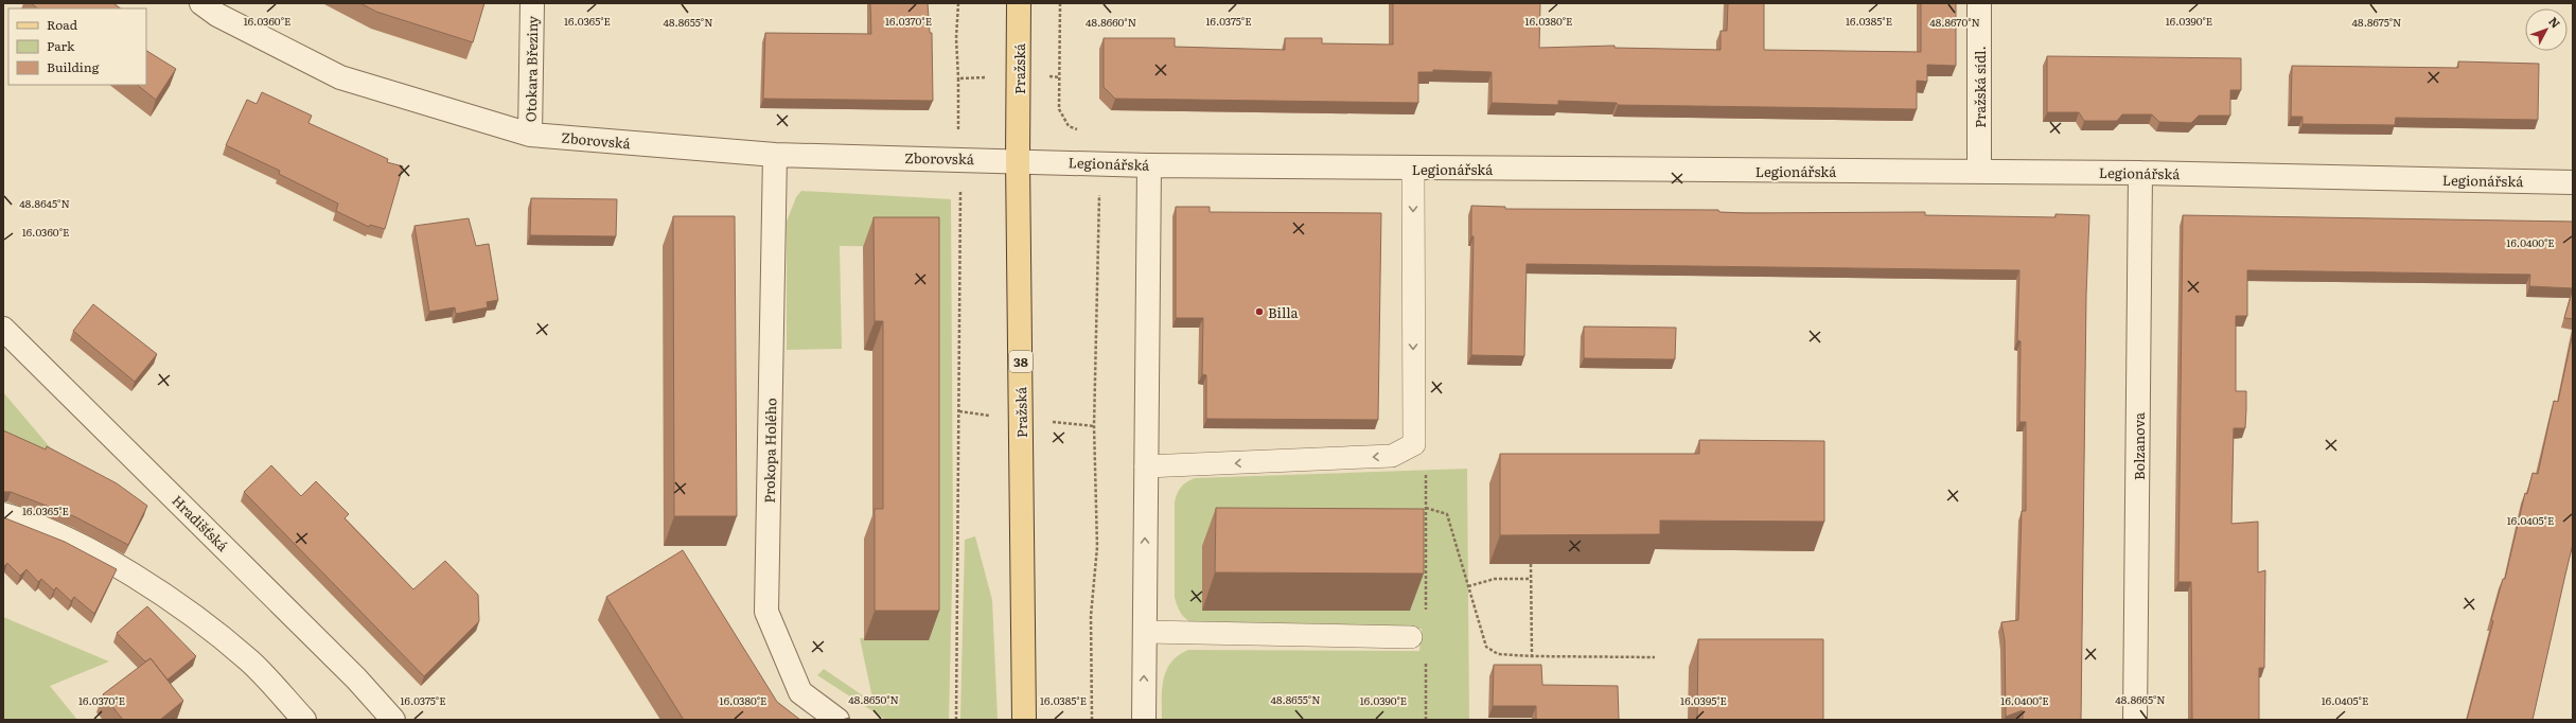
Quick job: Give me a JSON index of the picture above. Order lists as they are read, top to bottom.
{
  "streets": {
    "main road": ["Pražská", "38"],
    "street": [
      "Otokara Březiny",
      "Pražská sídl.",
      "Zborovská",
      "Legionářská",
      "Bolzanova",
      "Prokopa Holého",
      "Hradišťská"
    ]
  },
  "crossings": [
    ["Otokara Březiny", "Zborovská"],
    ["Pražská", "Zborovská"],
    ["Pražská", "Legionářská"],
    ["Pražská sídl.", "Legionářská"],
    ["Zborovská", "Legionářská"],
    ["Zborovská", "Prokopa Holého"],
    ["Legionářská", "Bolzanova"]
  ],
  "places": ["Billa"],
  "legend": ["Road", "Park", "Building"],
  "north": "top right",
  "coordinates": [
    "16.0360°E",
    "16.0365°E",
    "16.0370°E",
    "16.0375°E",
    "16.0380°E",
    "16.0385°E",
    "16.0390°E",
    "48.8675°N",
    "48.8655°N",
    "48.8670°N",
    "48.8660°N",
    "48.8645°N",
    "16.0400°E",
    "16.0405°E",
    "48.8650°N",
    "48.8665°N",
    "16.0395°E"
  ]
}
